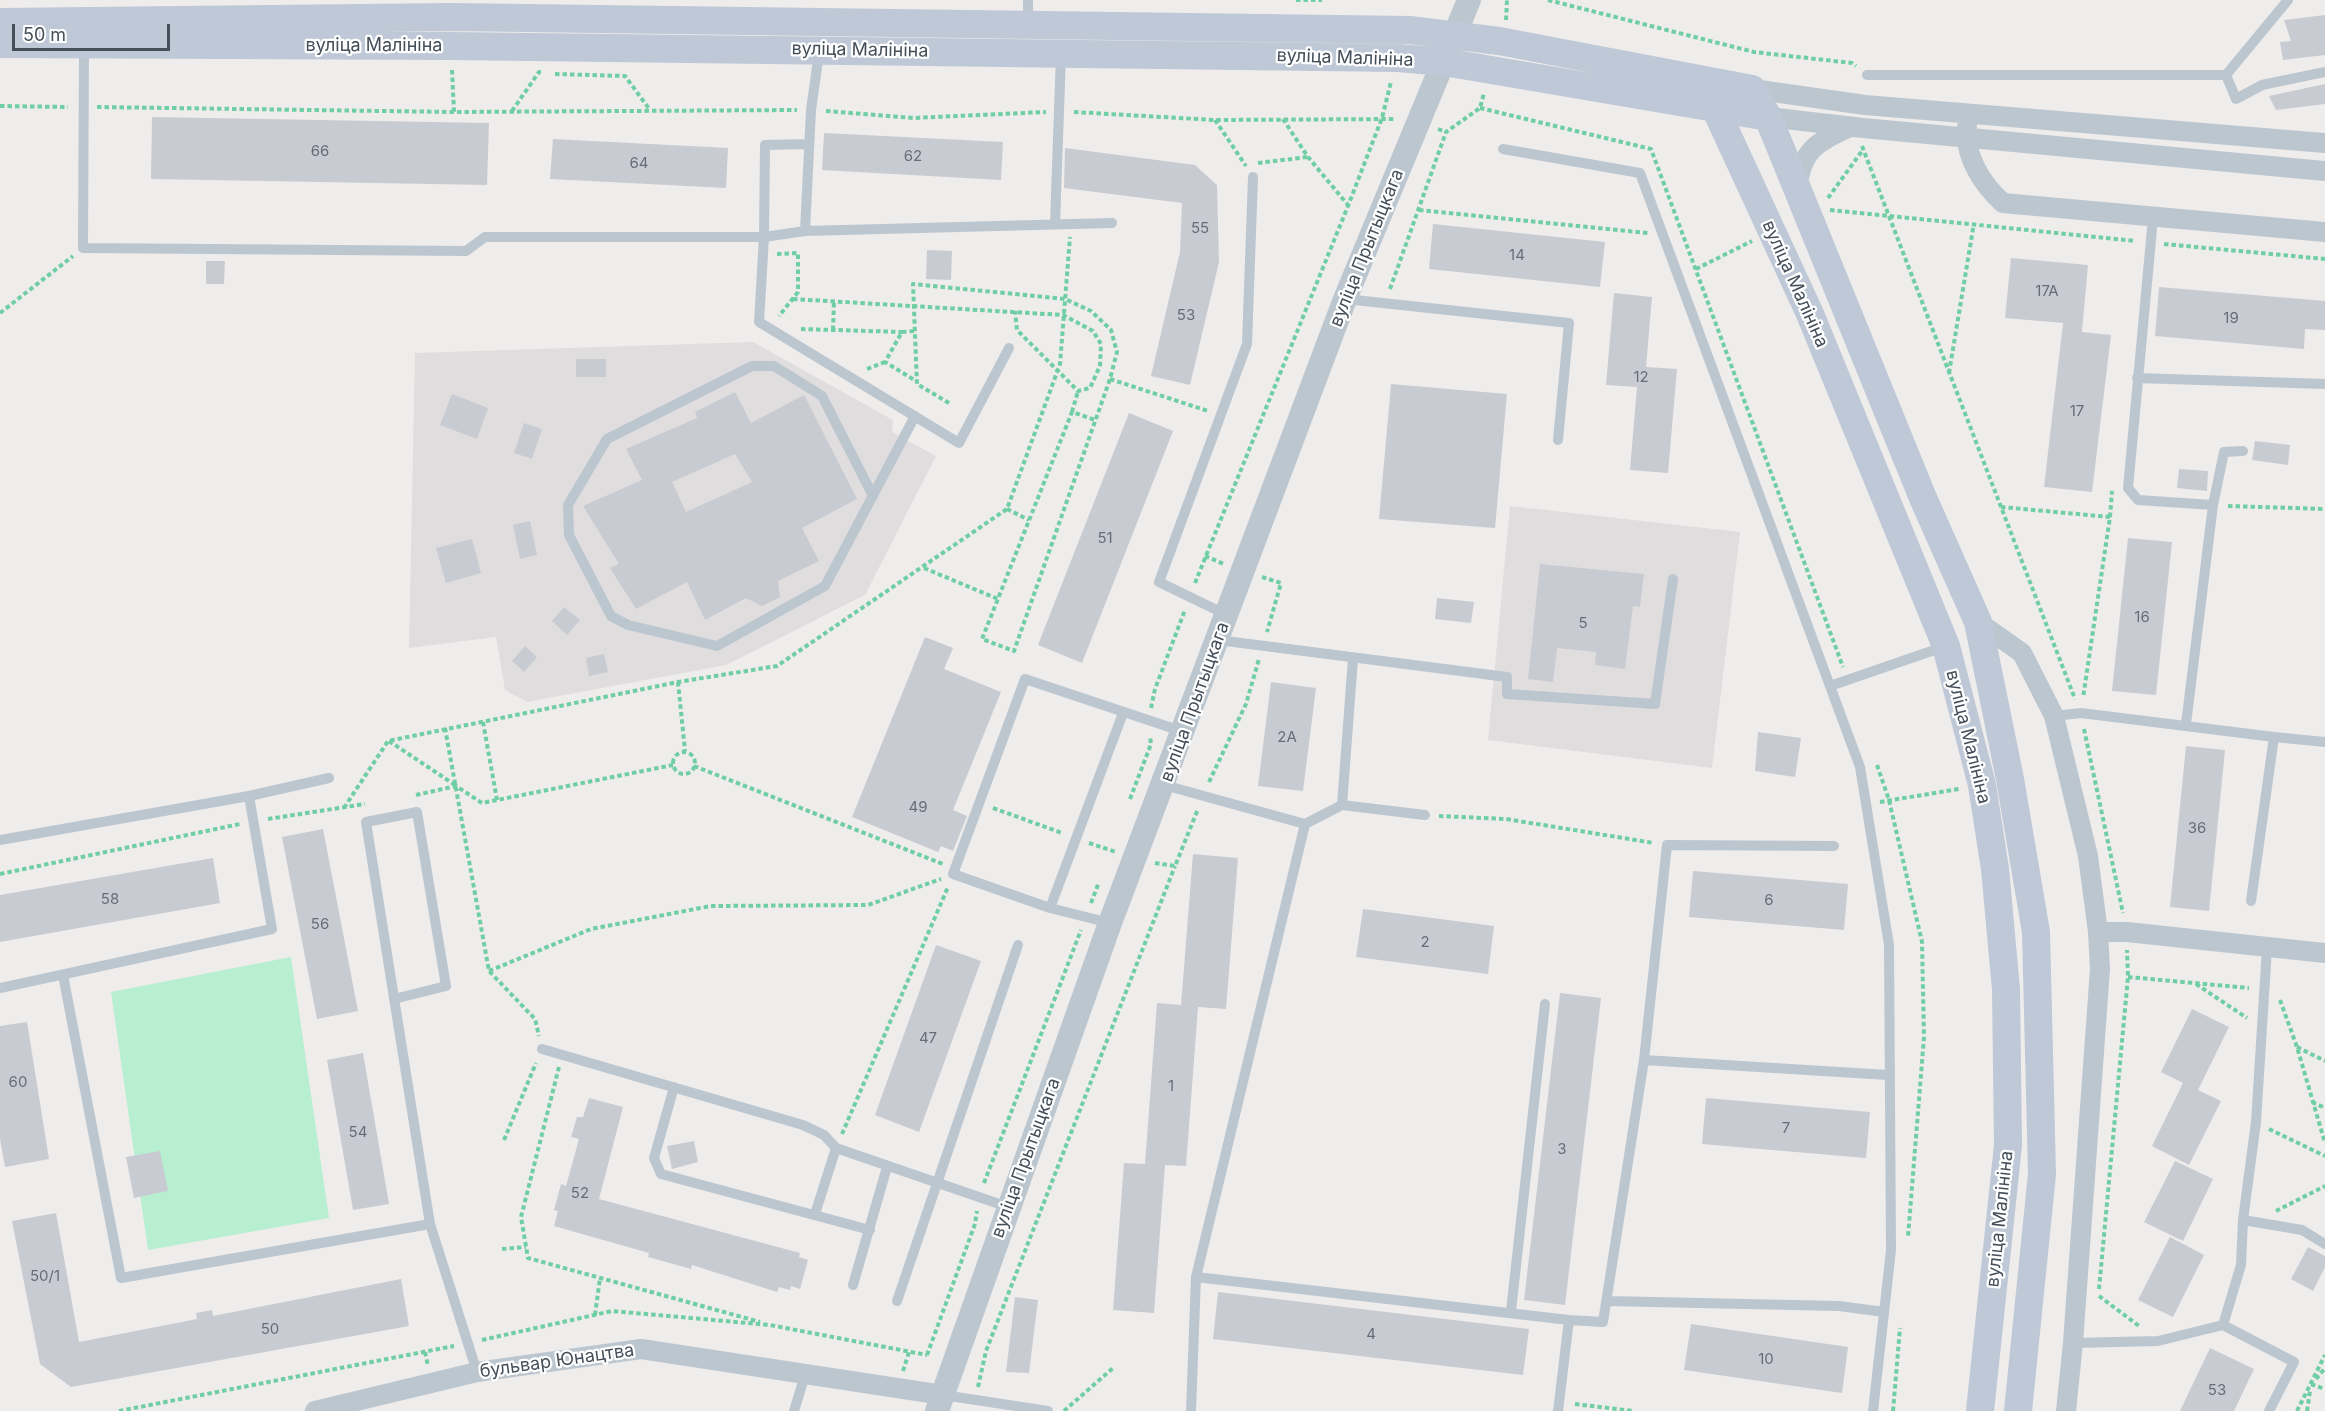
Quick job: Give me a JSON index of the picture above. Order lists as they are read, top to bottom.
{
  "streets": {
    "main road": ["вуліца Малініна"],
    "street": ["вуліца Прытыцкага", "бульвар Юнацтва"]
  },
  "crossings": [
    ["вуліца Малініна", "вуліца Прытыцкага"],
    ["вуліца Прытыцкага", "бульвар Юнацтва"]
  ],
  "house_numbers": [
    "66",
    "62",
    "64",
    "55",
    "14",
    "17А",
    "53",
    "19",
    "12",
    "17",
    "51",
    "16",
    "5",
    "2А",
    "49",
    "36",
    "58",
    "6",
    "56",
    "2",
    "47",
    "60",
    "1",
    "7",
    "54",
    "3",
    "52",
    "50/1",
    "50",
    "4",
    "10",
    "53"
  ],
  "scale_bar": "50 m"
}
